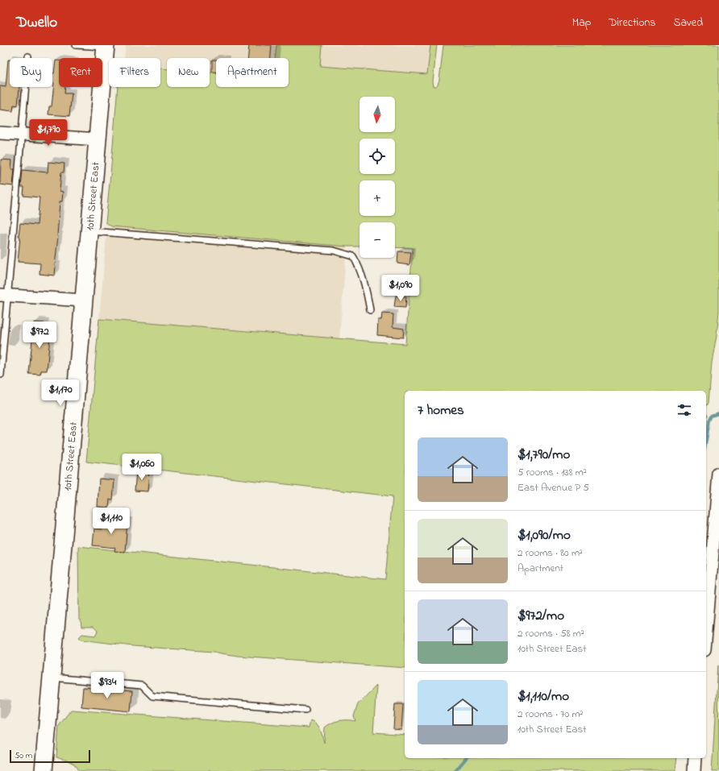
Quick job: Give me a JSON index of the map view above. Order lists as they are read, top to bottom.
{
  "streets": {
    "main road": ["10th Street East"]
  },
  "scale_bar": "50 m",
  "north": "bottom",
  "page": {
    "header": "Dwello",
    "nav": ["Map", "Directions", "Saved"],
    "chip": [
      "Buy",
      "Rent",
      "Filters",
      "New",
      "Apartment"
    ],
    "map_buttons": ["+", "−"],
    "price": [
      "$1,790",
      "$1,090",
      "$972",
      "$1,170",
      "$1,060",
      "$1,110",
      "$934"
    ],
    "heading": "7 homes",
    "list": [
      {
        "name": "$1,790/mo",
        "note": "5 rooms · 138 m² · East Avenue P 5"
      },
      {
        "name": "$1,090/mo",
        "note": "2 rooms · 80 m² · Apartment"
      },
      {
        "name": "$972/mo",
        "note": "2 rooms · 58 m² · 10th Street East"
      },
      {
        "name": "$1,110/mo",
        "note": "2 rooms · 70 m² · 10th Street East"
      }
    ],
    "scale": "50 m"
  }
}
